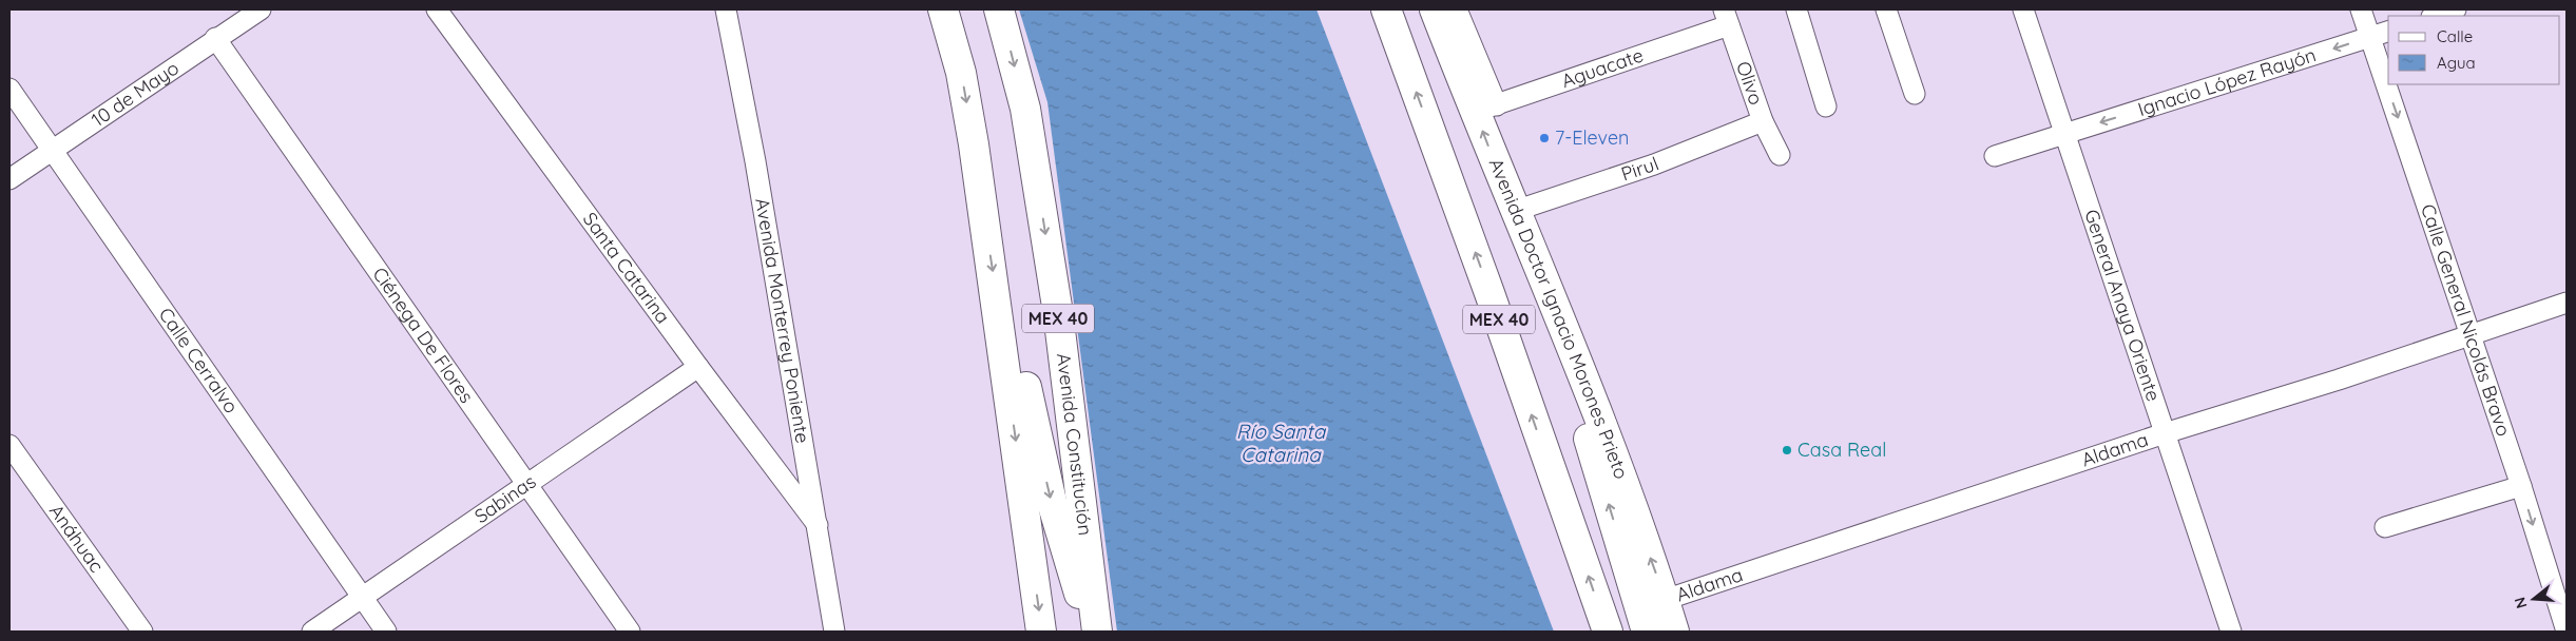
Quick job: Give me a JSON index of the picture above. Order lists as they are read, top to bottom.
{
  "streets": {
    "highway": ["MEX 40", "Avenida Doctor Ignacio Morones Prieto", "Avenida Constitución"],
    "street": [
      "Aguacate",
      "Ignacio López Rayón",
      "Olivo",
      "10 de Mayo",
      "Pirul",
      "Santa Catarina",
      "General Anaya Oriente",
      "Calle General Nicolás Bravo",
      "Avenida Monterrey Poniente",
      "Ciénega De Flores",
      "Calle Cerralvo",
      "Aldama",
      "Sabinas",
      "Anáhuac"
    ]
  },
  "crossings": [
    ["Aguacate", "Olivo"],
    ["Aguacate", "Avenida Doctor Ignacio Morones Prieto"],
    ["Ignacio López Rayón", "General Anaya Oriente"],
    ["Ignacio López Rayón", "Calle General Nicolás Bravo"],
    ["Olivo", "Pirul"],
    ["10 de Mayo", "Ciénega De Flores"],
    ["10 de Mayo", "Calle Cerralvo"],
    ["Pirul", "Avenida Doctor Ignacio Morones Prieto"],
    ["Santa Catarina", "Avenida Monterrey Poniente"],
    ["Santa Catarina", "Sabinas"],
    ["General Anaya Oriente", "Aldama"],
    ["Avenida Doctor Ignacio Morones Prieto", "Aldama"],
    ["Calle General Nicolás Bravo", "Aldama"],
    ["Ciénega De Flores", "Sabinas"],
    ["Calle Cerralvo", "Sabinas"]
  ],
  "one_way": ["Ignacio López Rayón", "Calle General Nicolás Bravo"],
  "water": ["Río Santa Catarina"],
  "places": ["7-Eleven", "Casa Real"],
  "legend": ["Calle", "Agua"],
  "north": "left"
}
